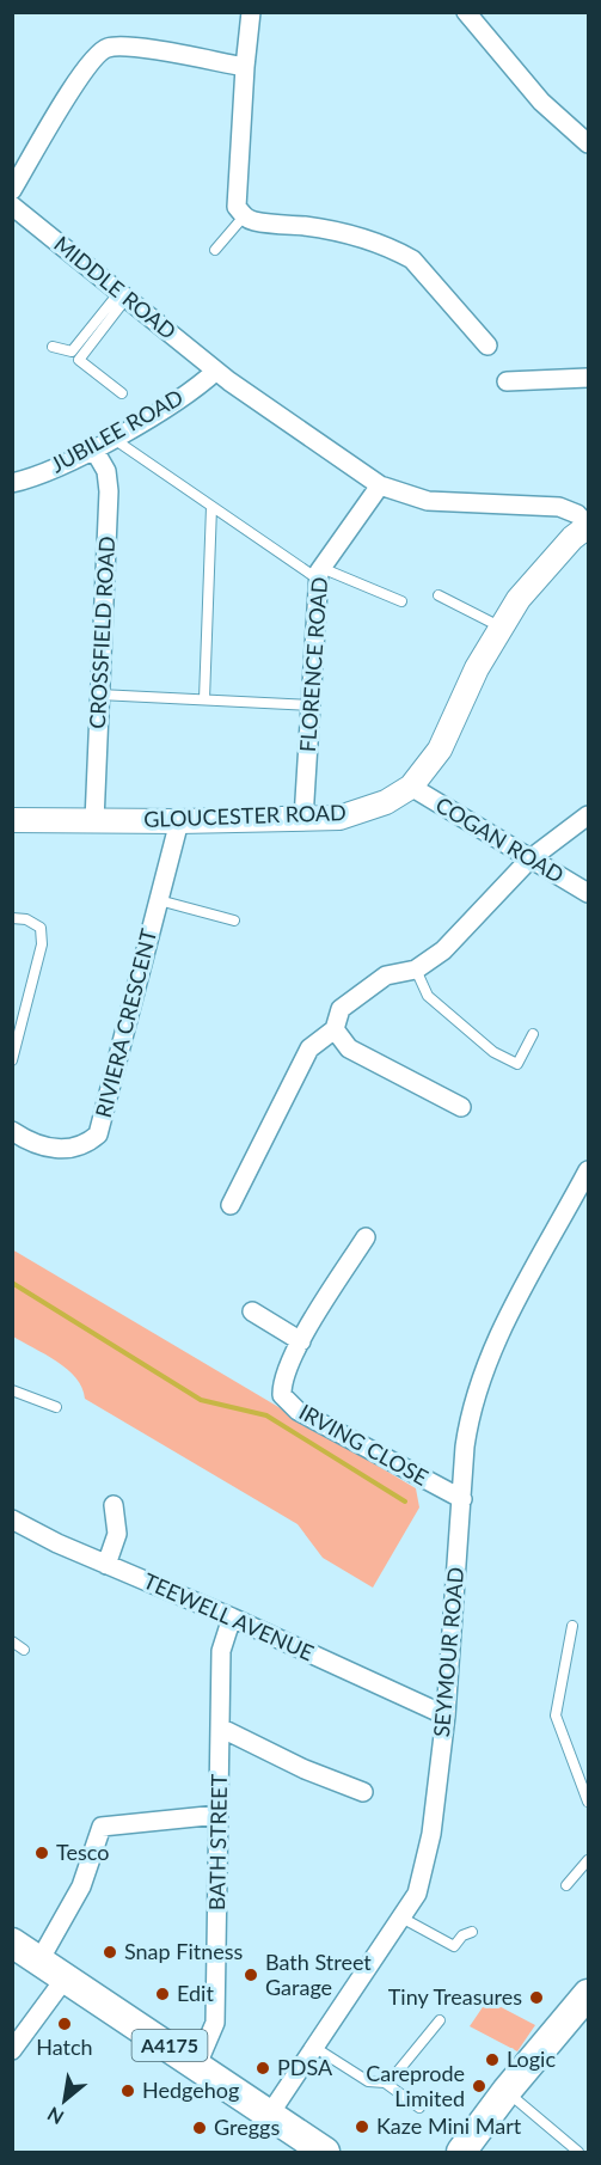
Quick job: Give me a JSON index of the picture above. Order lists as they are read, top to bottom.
{
  "streets": {
    "main road": ["A4175"],
    "street": [
      "MIDDLE ROAD",
      "JUBILEE ROAD",
      "CROSSFIELD ROAD",
      "FLORENCE ROAD",
      "GLOUCESTER ROAD",
      "COGAN ROAD",
      "RIVIERA CRESCENT",
      "IRVING CLOSE",
      "TEEWELL AVENUE",
      "SEYMOUR ROAD",
      "BATH STREET"
    ]
  },
  "crossings": [
    ["MIDDLE ROAD", "JUBILEE ROAD"],
    ["MIDDLE ROAD", "FLORENCE ROAD"],
    ["MIDDLE ROAD", "GLOUCESTER ROAD"],
    ["JUBILEE ROAD", "CROSSFIELD ROAD"],
    ["CROSSFIELD ROAD", "GLOUCESTER ROAD"],
    ["FLORENCE ROAD", "GLOUCESTER ROAD"],
    ["GLOUCESTER ROAD", "COGAN ROAD"],
    ["GLOUCESTER ROAD", "RIVIERA CRESCENT"],
    ["IRVING CLOSE", "SEYMOUR ROAD"],
    ["TEEWELL AVENUE", "SEYMOUR ROAD"],
    ["TEEWELL AVENUE", "BATH STREET"],
    ["SEYMOUR ROAD", "A4175"],
    ["BATH STREET", "A4175"]
  ],
  "places": [
    "Tesco",
    "Snap Fitness",
    "Bath Street Garage",
    "Edit",
    "Tiny Treasures",
    "Hatch",
    "Logic",
    "PDSA",
    "Careprode Limited",
    "Hedgehog",
    "Kaze Mini Mart",
    "Greggs"
  ],
  "north": "bottom left"
}
